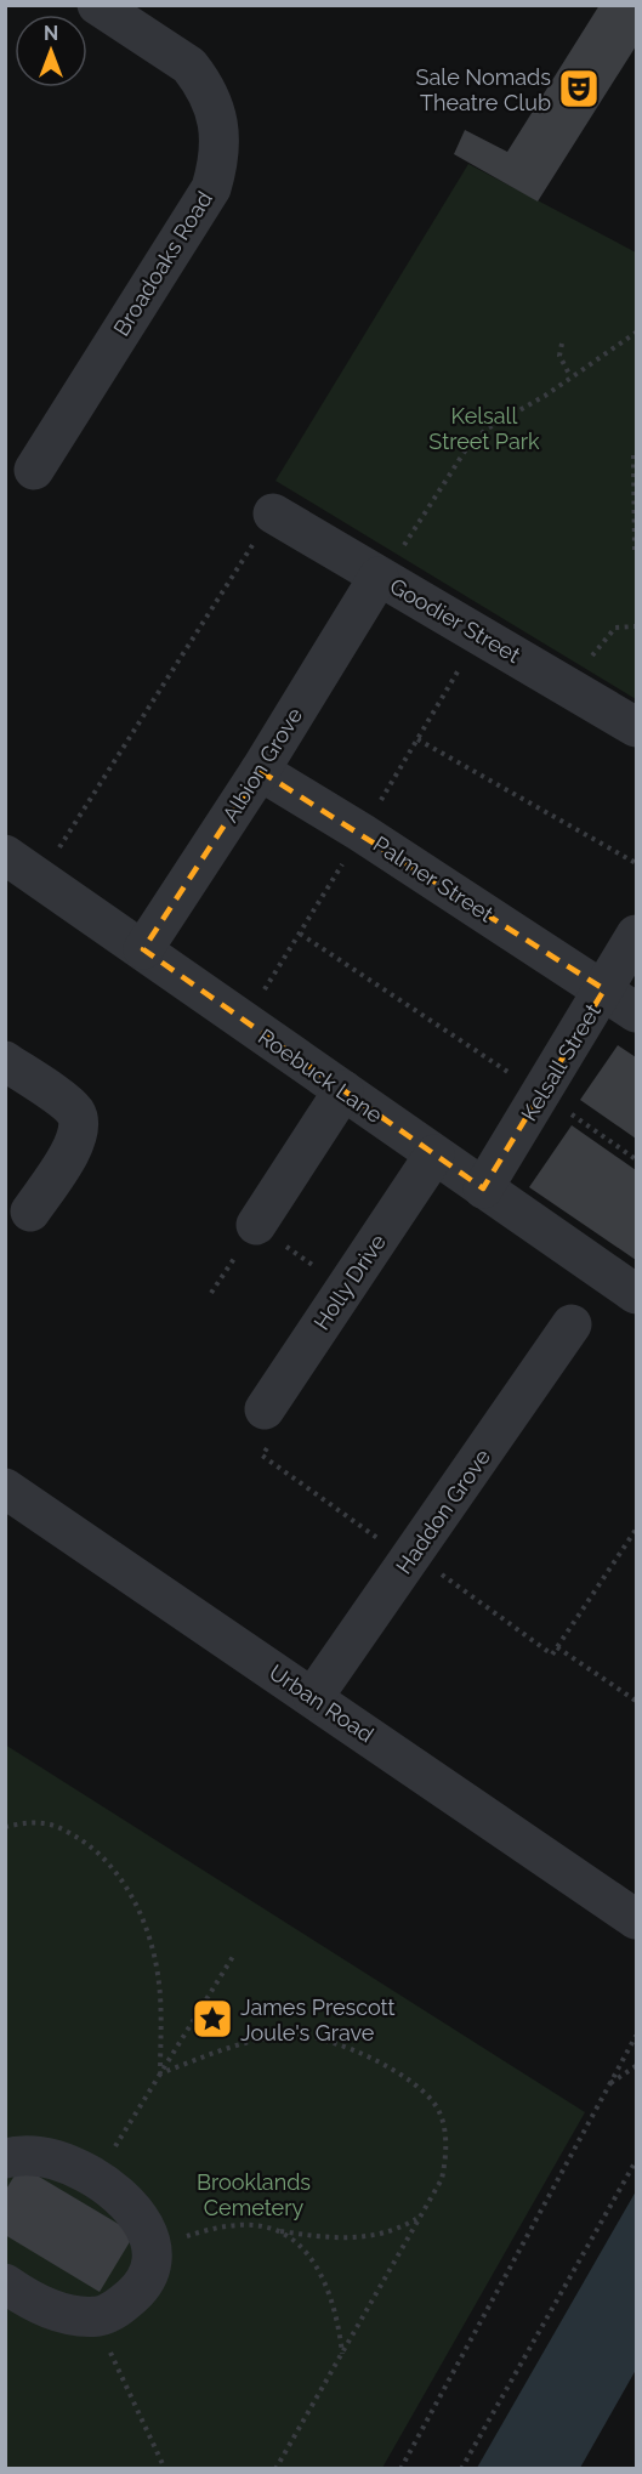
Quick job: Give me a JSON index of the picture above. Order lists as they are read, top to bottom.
{
  "streets": {
    "street": [
      "Broadoaks Road",
      "Goodier Street",
      "Albion Grove",
      "Palmer Street",
      "Kelsall Street",
      "Roebuck Lane",
      "Holly Drive",
      "Haddon Grove",
      "Urban Road"
    ]
  },
  "crossings": [
    ["Goodier Street", "Albion Grove"],
    ["Albion Grove", "Palmer Street"],
    ["Albion Grove", "Roebuck Lane"],
    ["Palmer Street", "Kelsall Street"],
    ["Kelsall Street", "Roebuck Lane"],
    ["Roebuck Lane", "Holly Drive"],
    ["Haddon Grove", "Urban Road"]
  ],
  "parks": ["Kelsall Street Park", "Brooklands Cemetery"],
  "places": {
    "theatre": ["Sale Nomads Theatre Club"],
    "place": ["James Prescott Joule's Grave"]
  },
  "north": "top"
}
